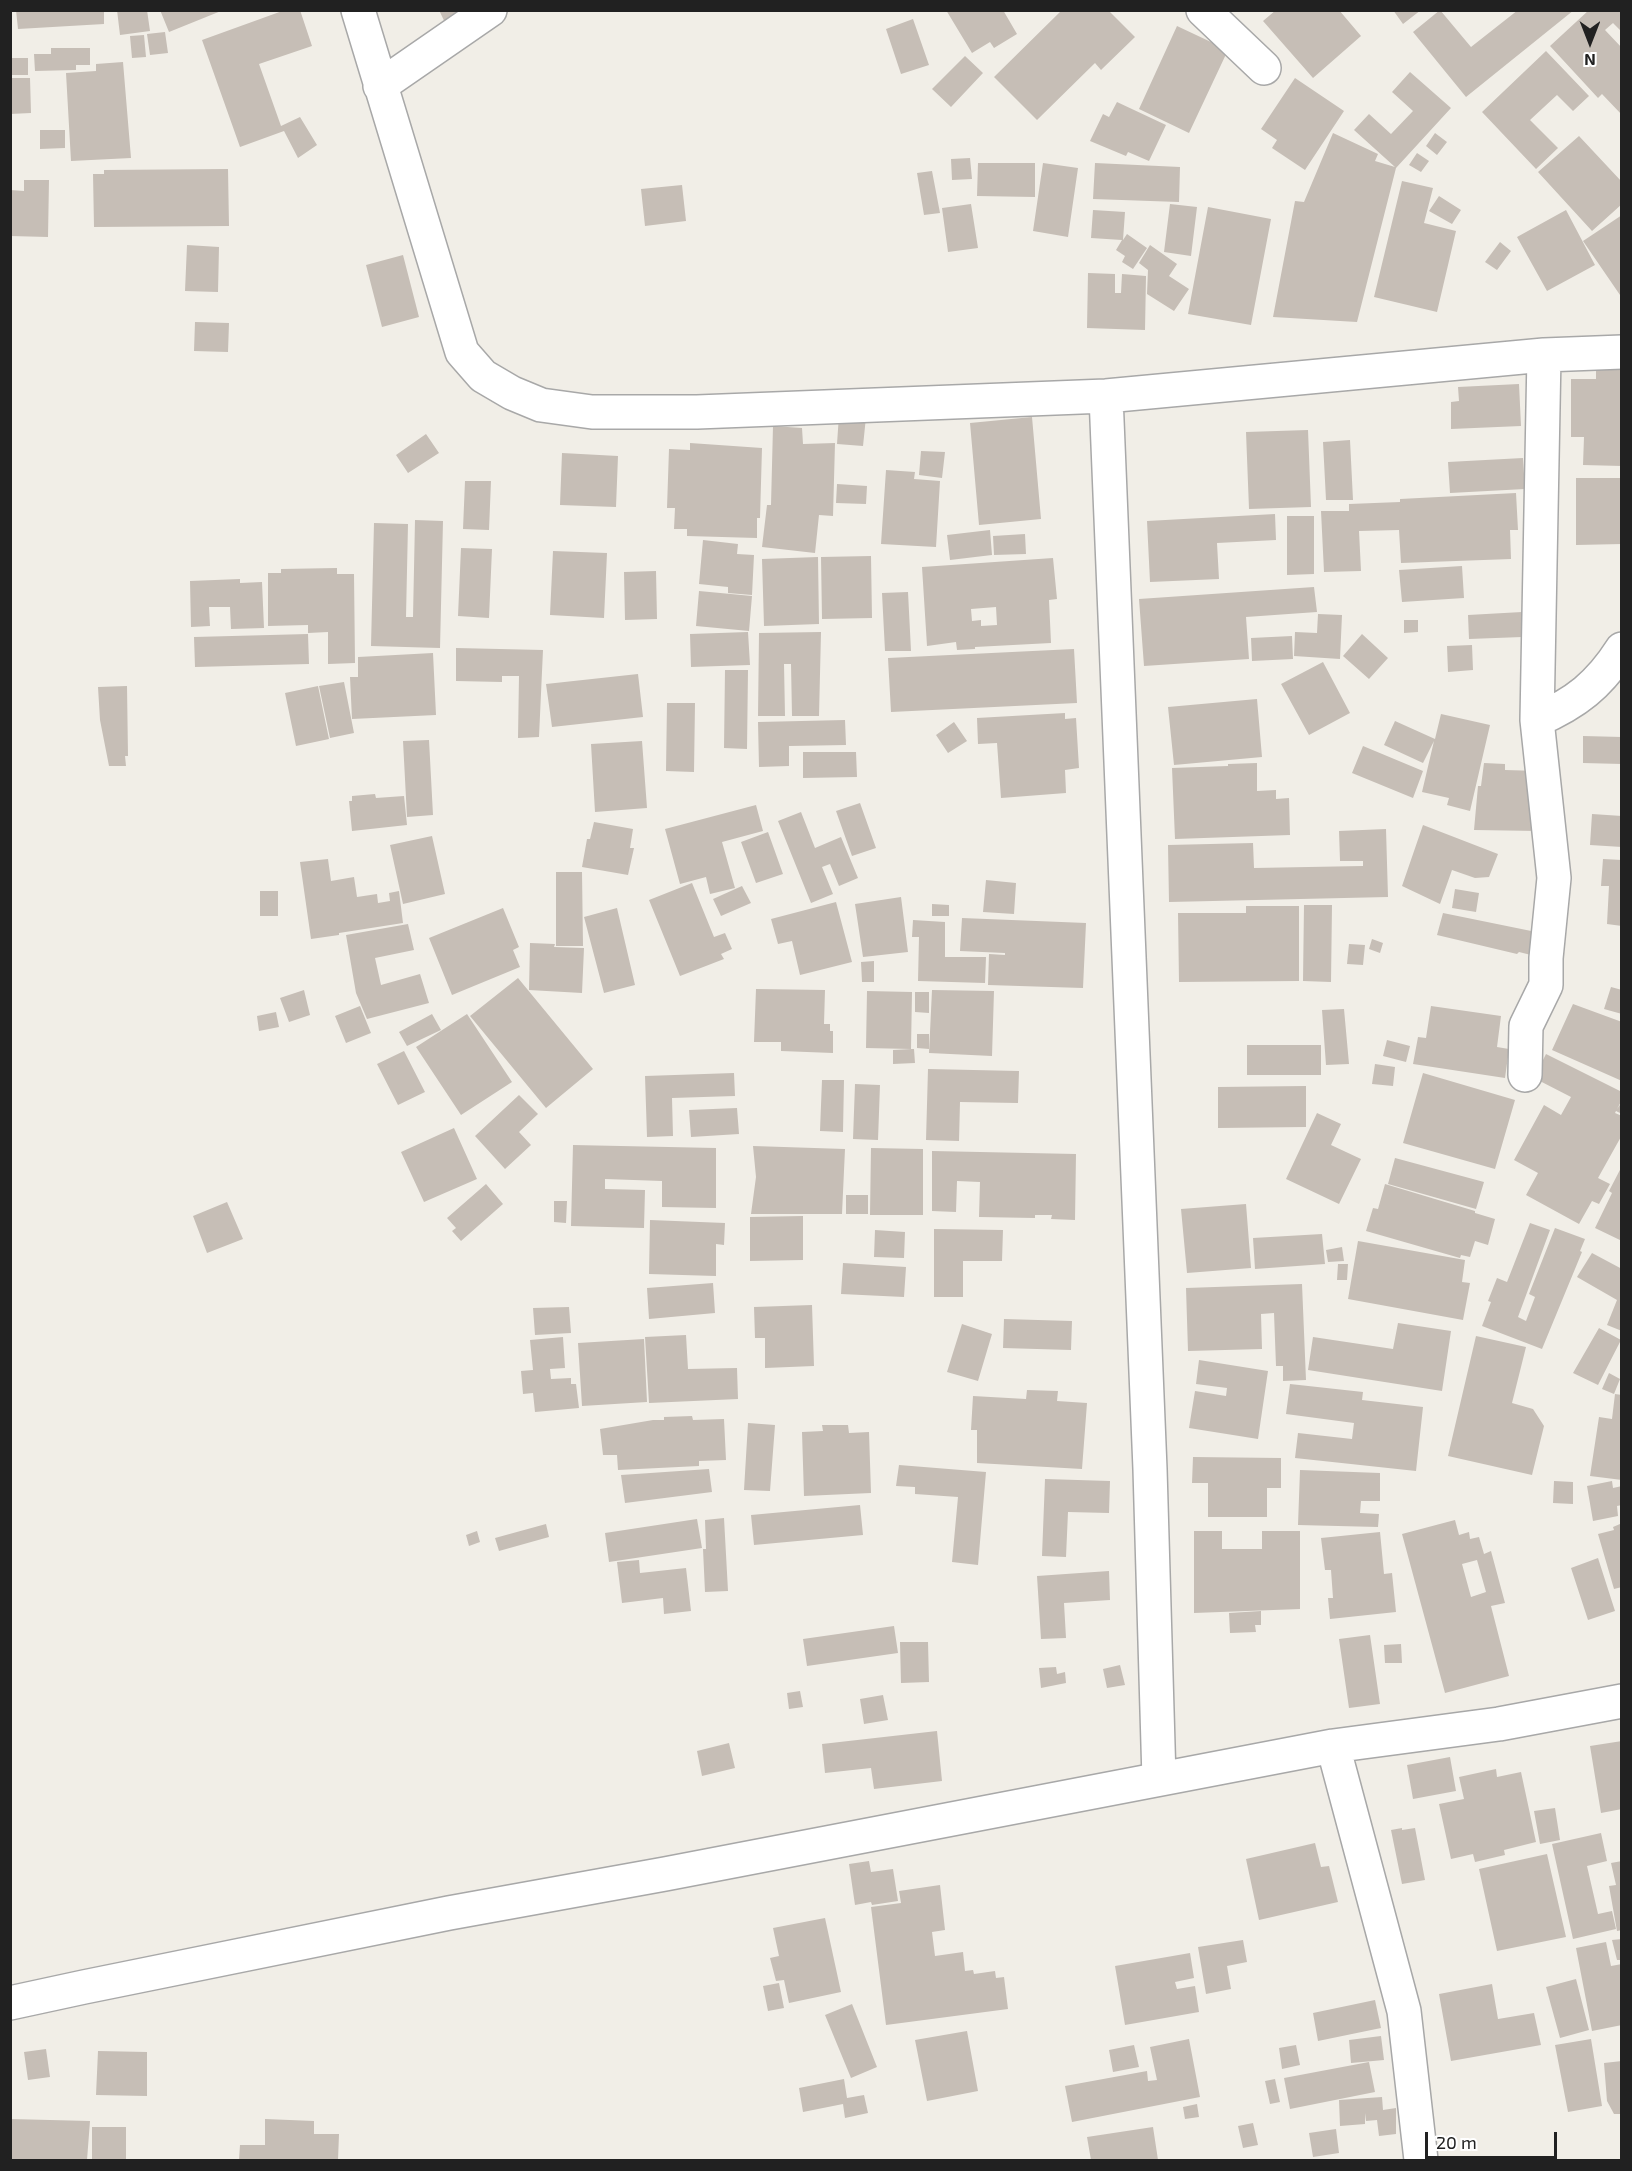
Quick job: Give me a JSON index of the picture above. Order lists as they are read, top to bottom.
{
  "scale_bar": "20 m",
  "north": "bottom"
}
